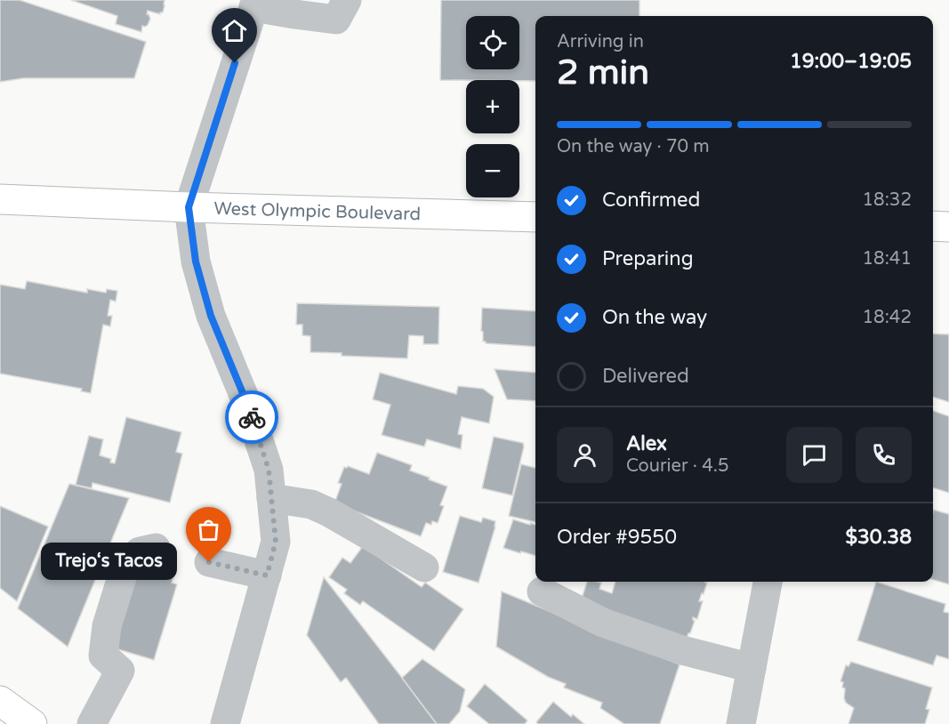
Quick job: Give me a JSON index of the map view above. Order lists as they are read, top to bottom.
{
  "streets": {
    "main road": ["West Olympic Boulevard"]
  },
  "places": ["Trejo‘s Tacos"],
  "page": {
    "map_buttons": ["+", "−"],
    "heading": ["2 min", "Arriving in", "19:00–19:05"],
    "panel": [
      "Alex",
      "Courier · 4.5",
      "Order #9550",
      "$30.38"
    ],
    "bar": "On the way · 70 m",
    "list": [
      ["Confirmed", "18:32"],
      ["Preparing", "18:41"],
      ["On the way", "18:42"],
      "Delivered"
    ],
    "bubble": "Trejo‘s Tacos"
  }
}
